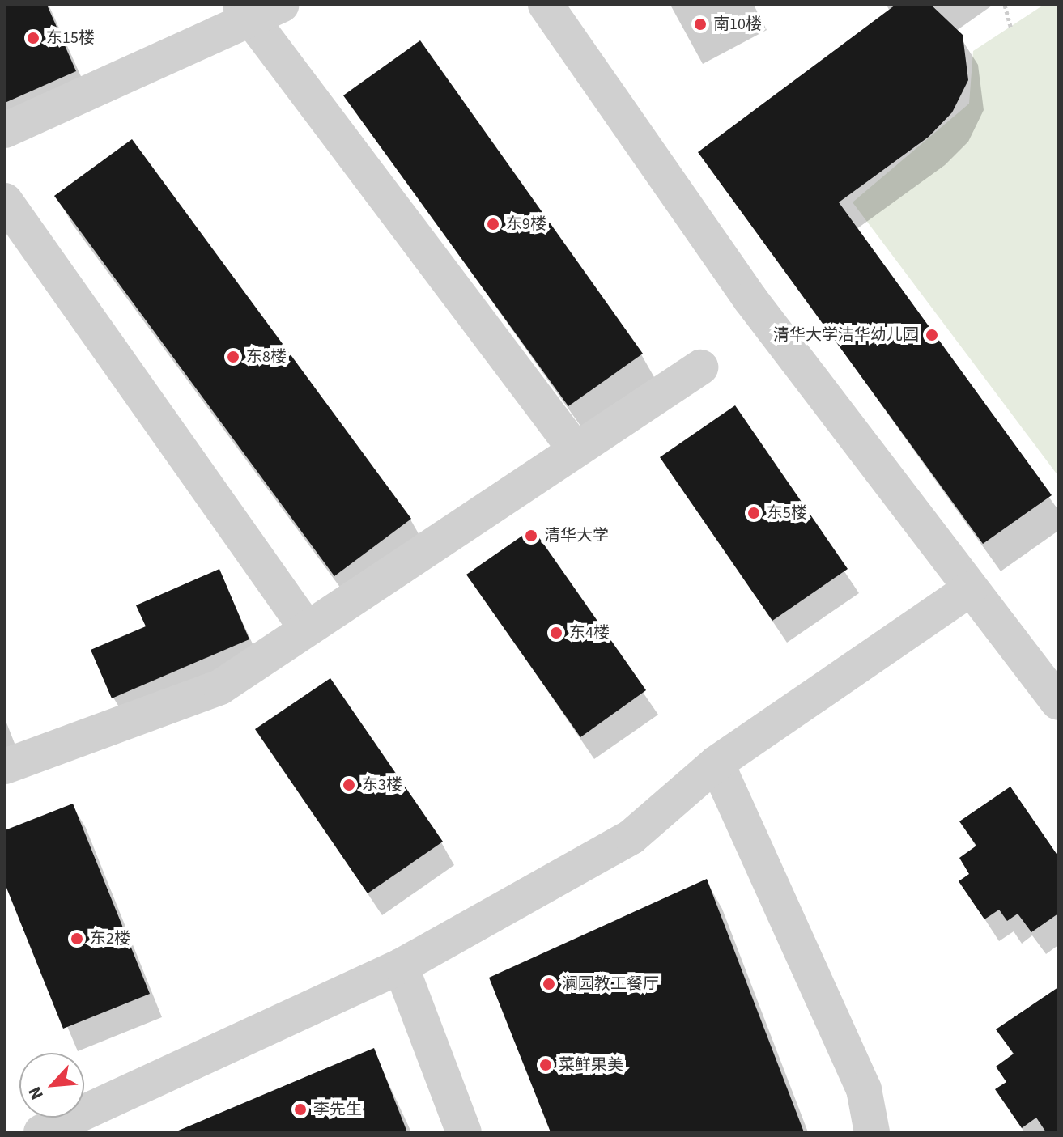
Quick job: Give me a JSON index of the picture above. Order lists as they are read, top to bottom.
{
  "places": [
    "南10楼",
    "东15楼",
    "东9楼",
    "清华大学洁华幼儿园",
    "东8楼",
    "东5楼",
    "清华大学",
    "东4楼",
    "东3楼",
    "东2楼",
    "澜园教工餐厅",
    "菜鲜果美",
    "李先生"
  ],
  "north": "bottom left"
}
